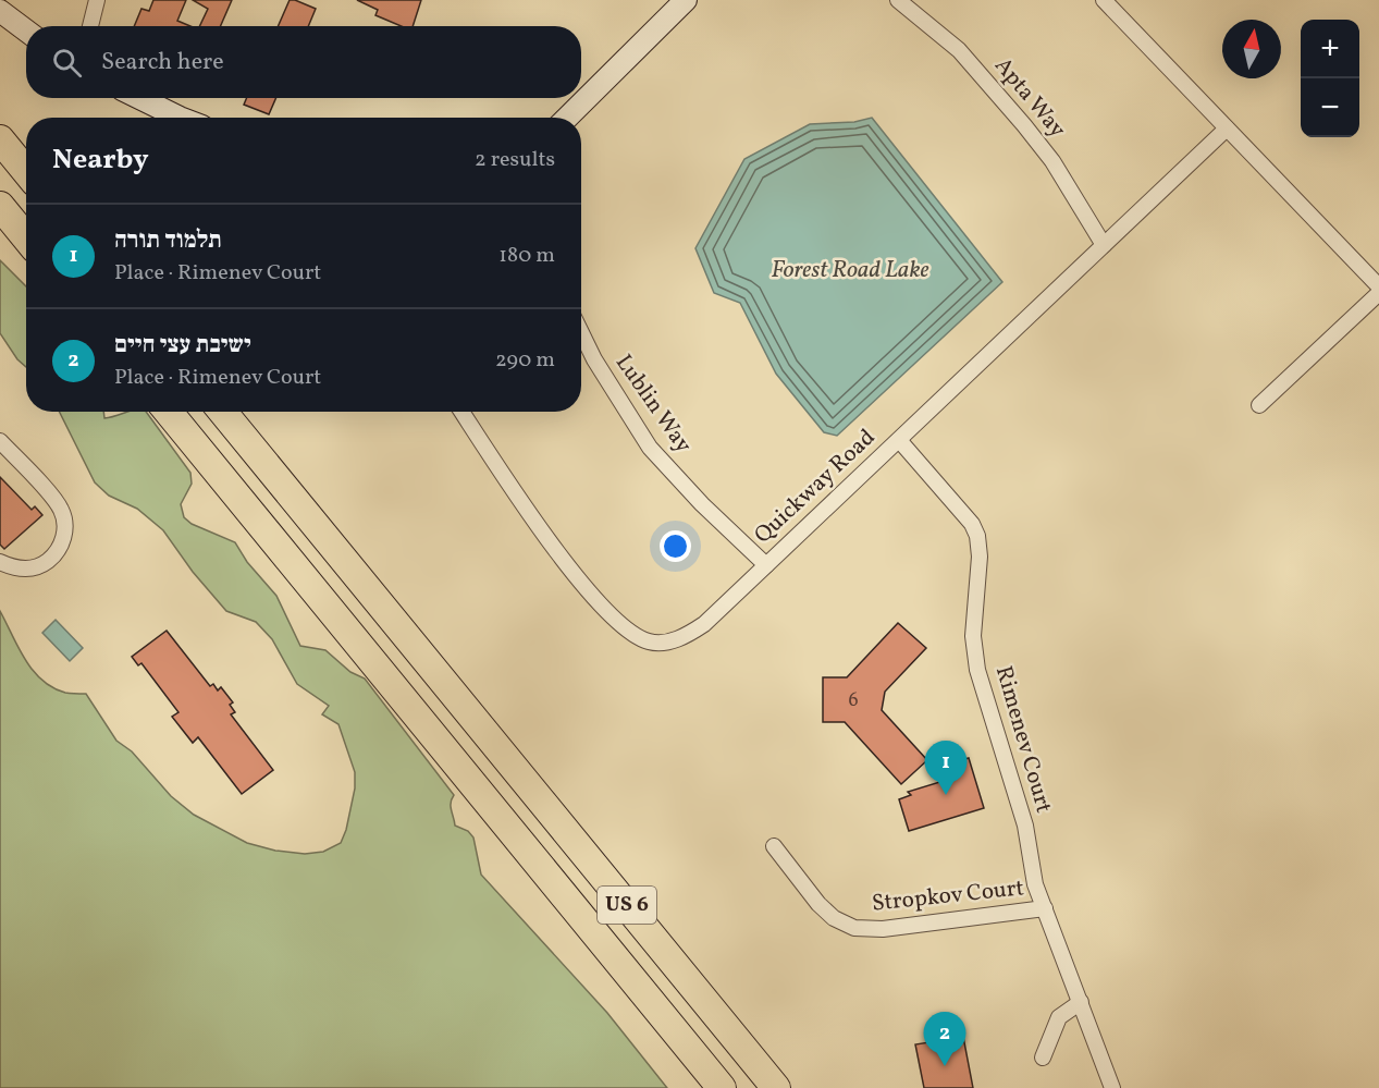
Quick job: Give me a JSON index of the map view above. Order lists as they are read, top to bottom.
{
  "streets": {
    "highway": ["US 6"],
    "street": [
      "Apta Way",
      "Lublin Way",
      "Quickway Road",
      "Rimenev Court",
      "Stropkov Court"
    ]
  },
  "crossings": [
    ["Apta Way", "Quickway Road"],
    ["Lublin Way", "Quickway Road"],
    ["Quickway Road", "Rimenev Court"],
    ["Rimenev Court", "Stropkov Court"]
  ],
  "water": ["Forest Road Lake"],
  "house_numbers": ["6"],
  "north": "top",
  "page": {
    "map_buttons": ["+", "−"],
    "search": "Search here",
    "heading": ["Nearby", "2 results"],
    "list": [
      {
        "mark": "1",
        "name": "תלמוד תורה",
        "note": "Place · Rimenev Court",
        "value": "180 m"
      },
      {
        "mark": "2",
        "name": "ישיבת עצי חיים",
        "note": "Place · Rimenev Court",
        "value": "290 m"
      }
    ],
    "pins": ["1", "2"]
  }
}
